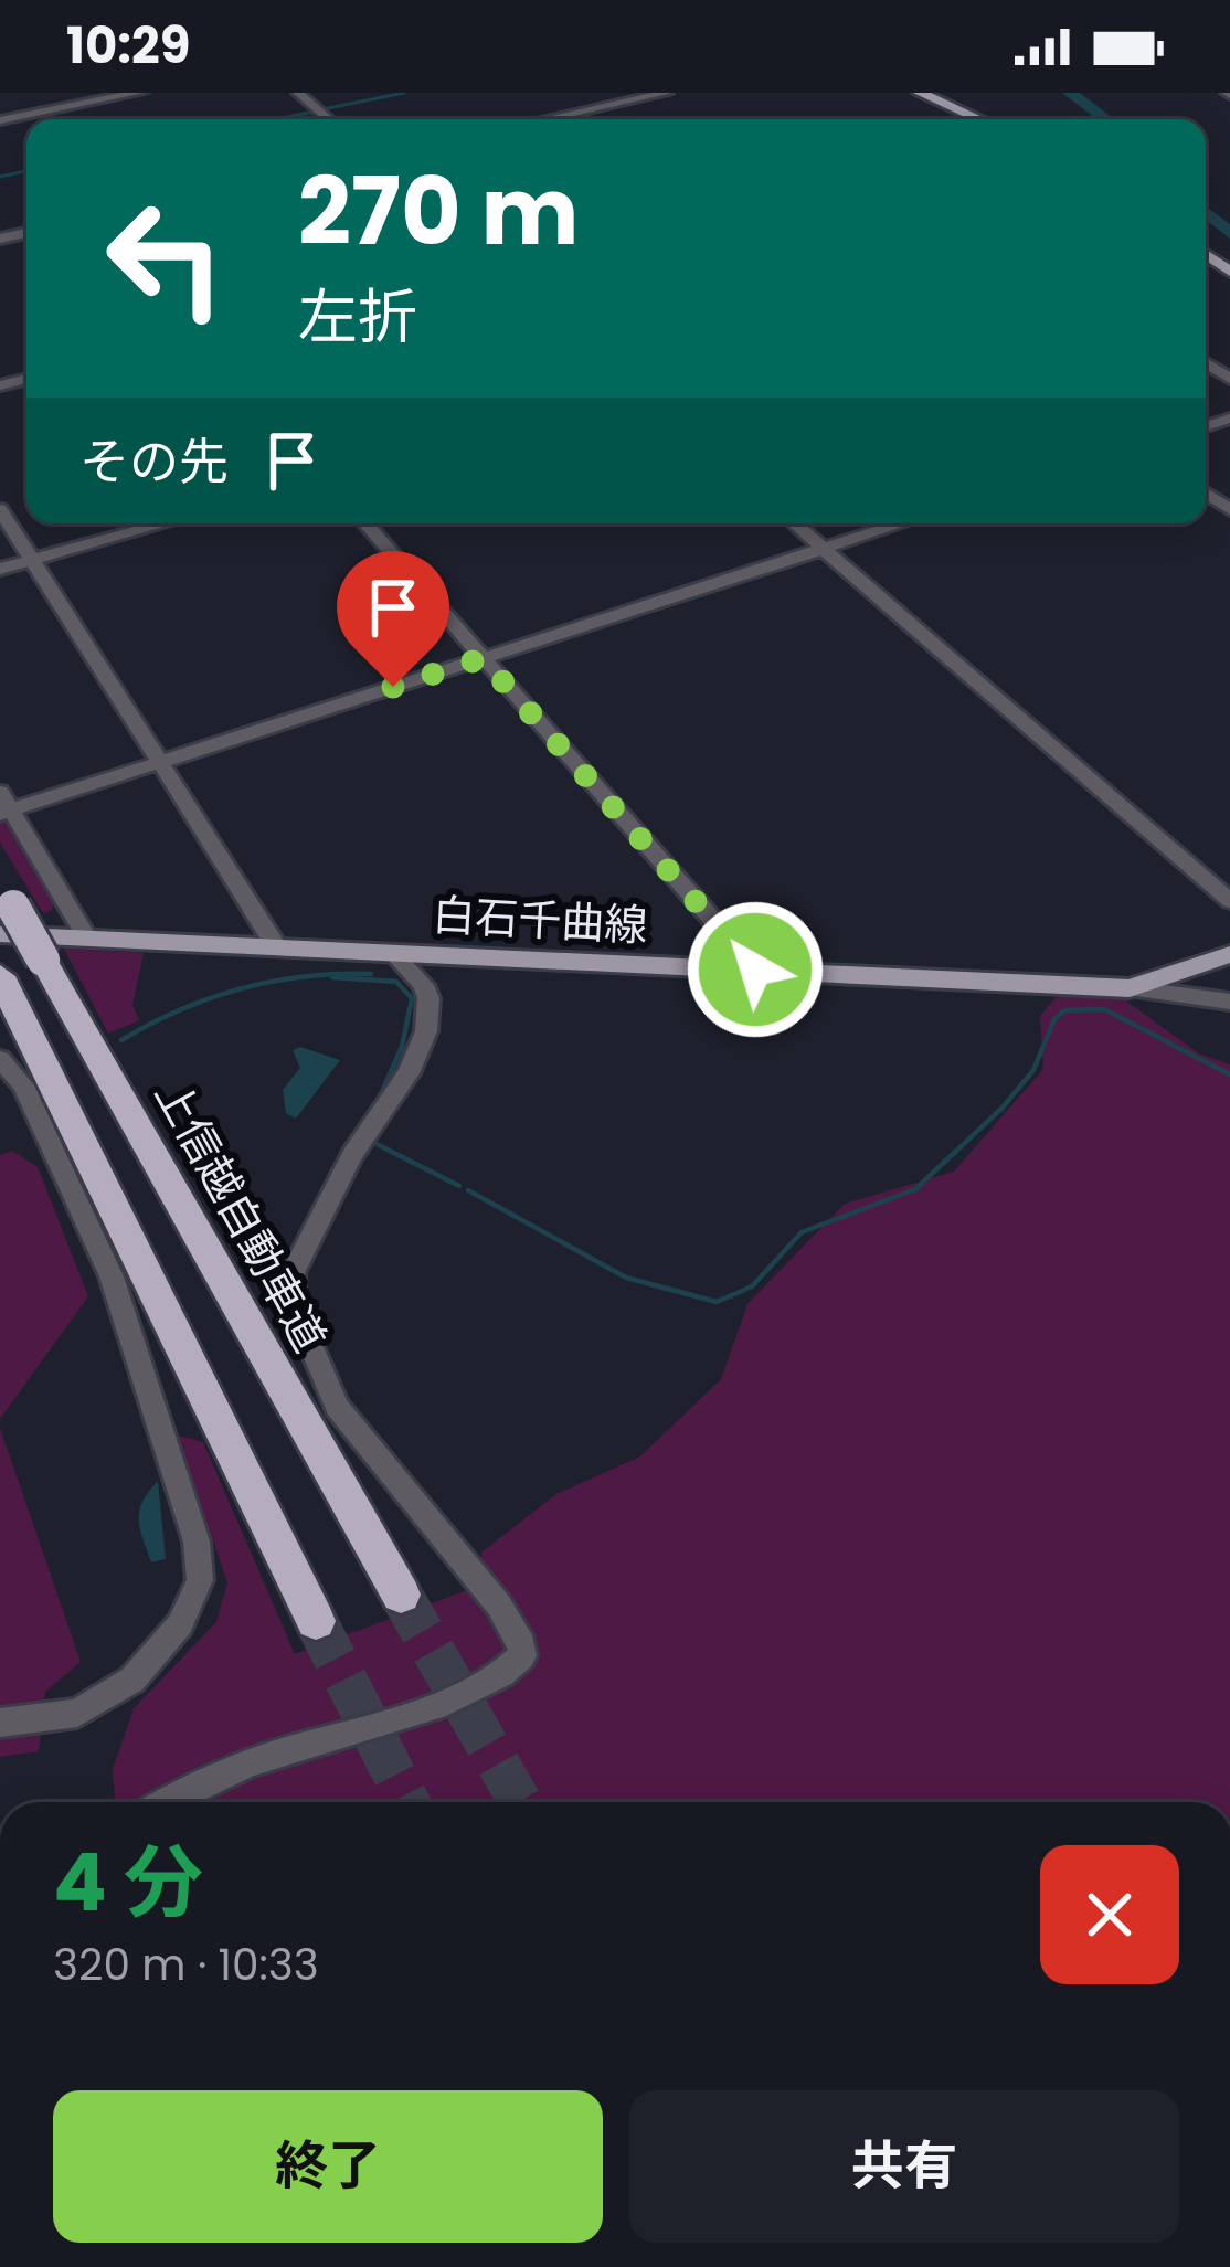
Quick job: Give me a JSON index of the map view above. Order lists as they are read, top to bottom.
{
  "streets": {
    "highway": ["上信越自動車道"],
    "main road": ["白石千曲線"]
  },
  "crossings": [
    ["白石千曲線", "上信越自動車道"]
  ],
  "page": {
    "status": "10:29",
    "turn": ["270 m", "左折"],
    "then": "その先",
    "heading": ["4 分", "320 m · 10:33"],
    "buttons": ["終了", "共有"]
  }
}
